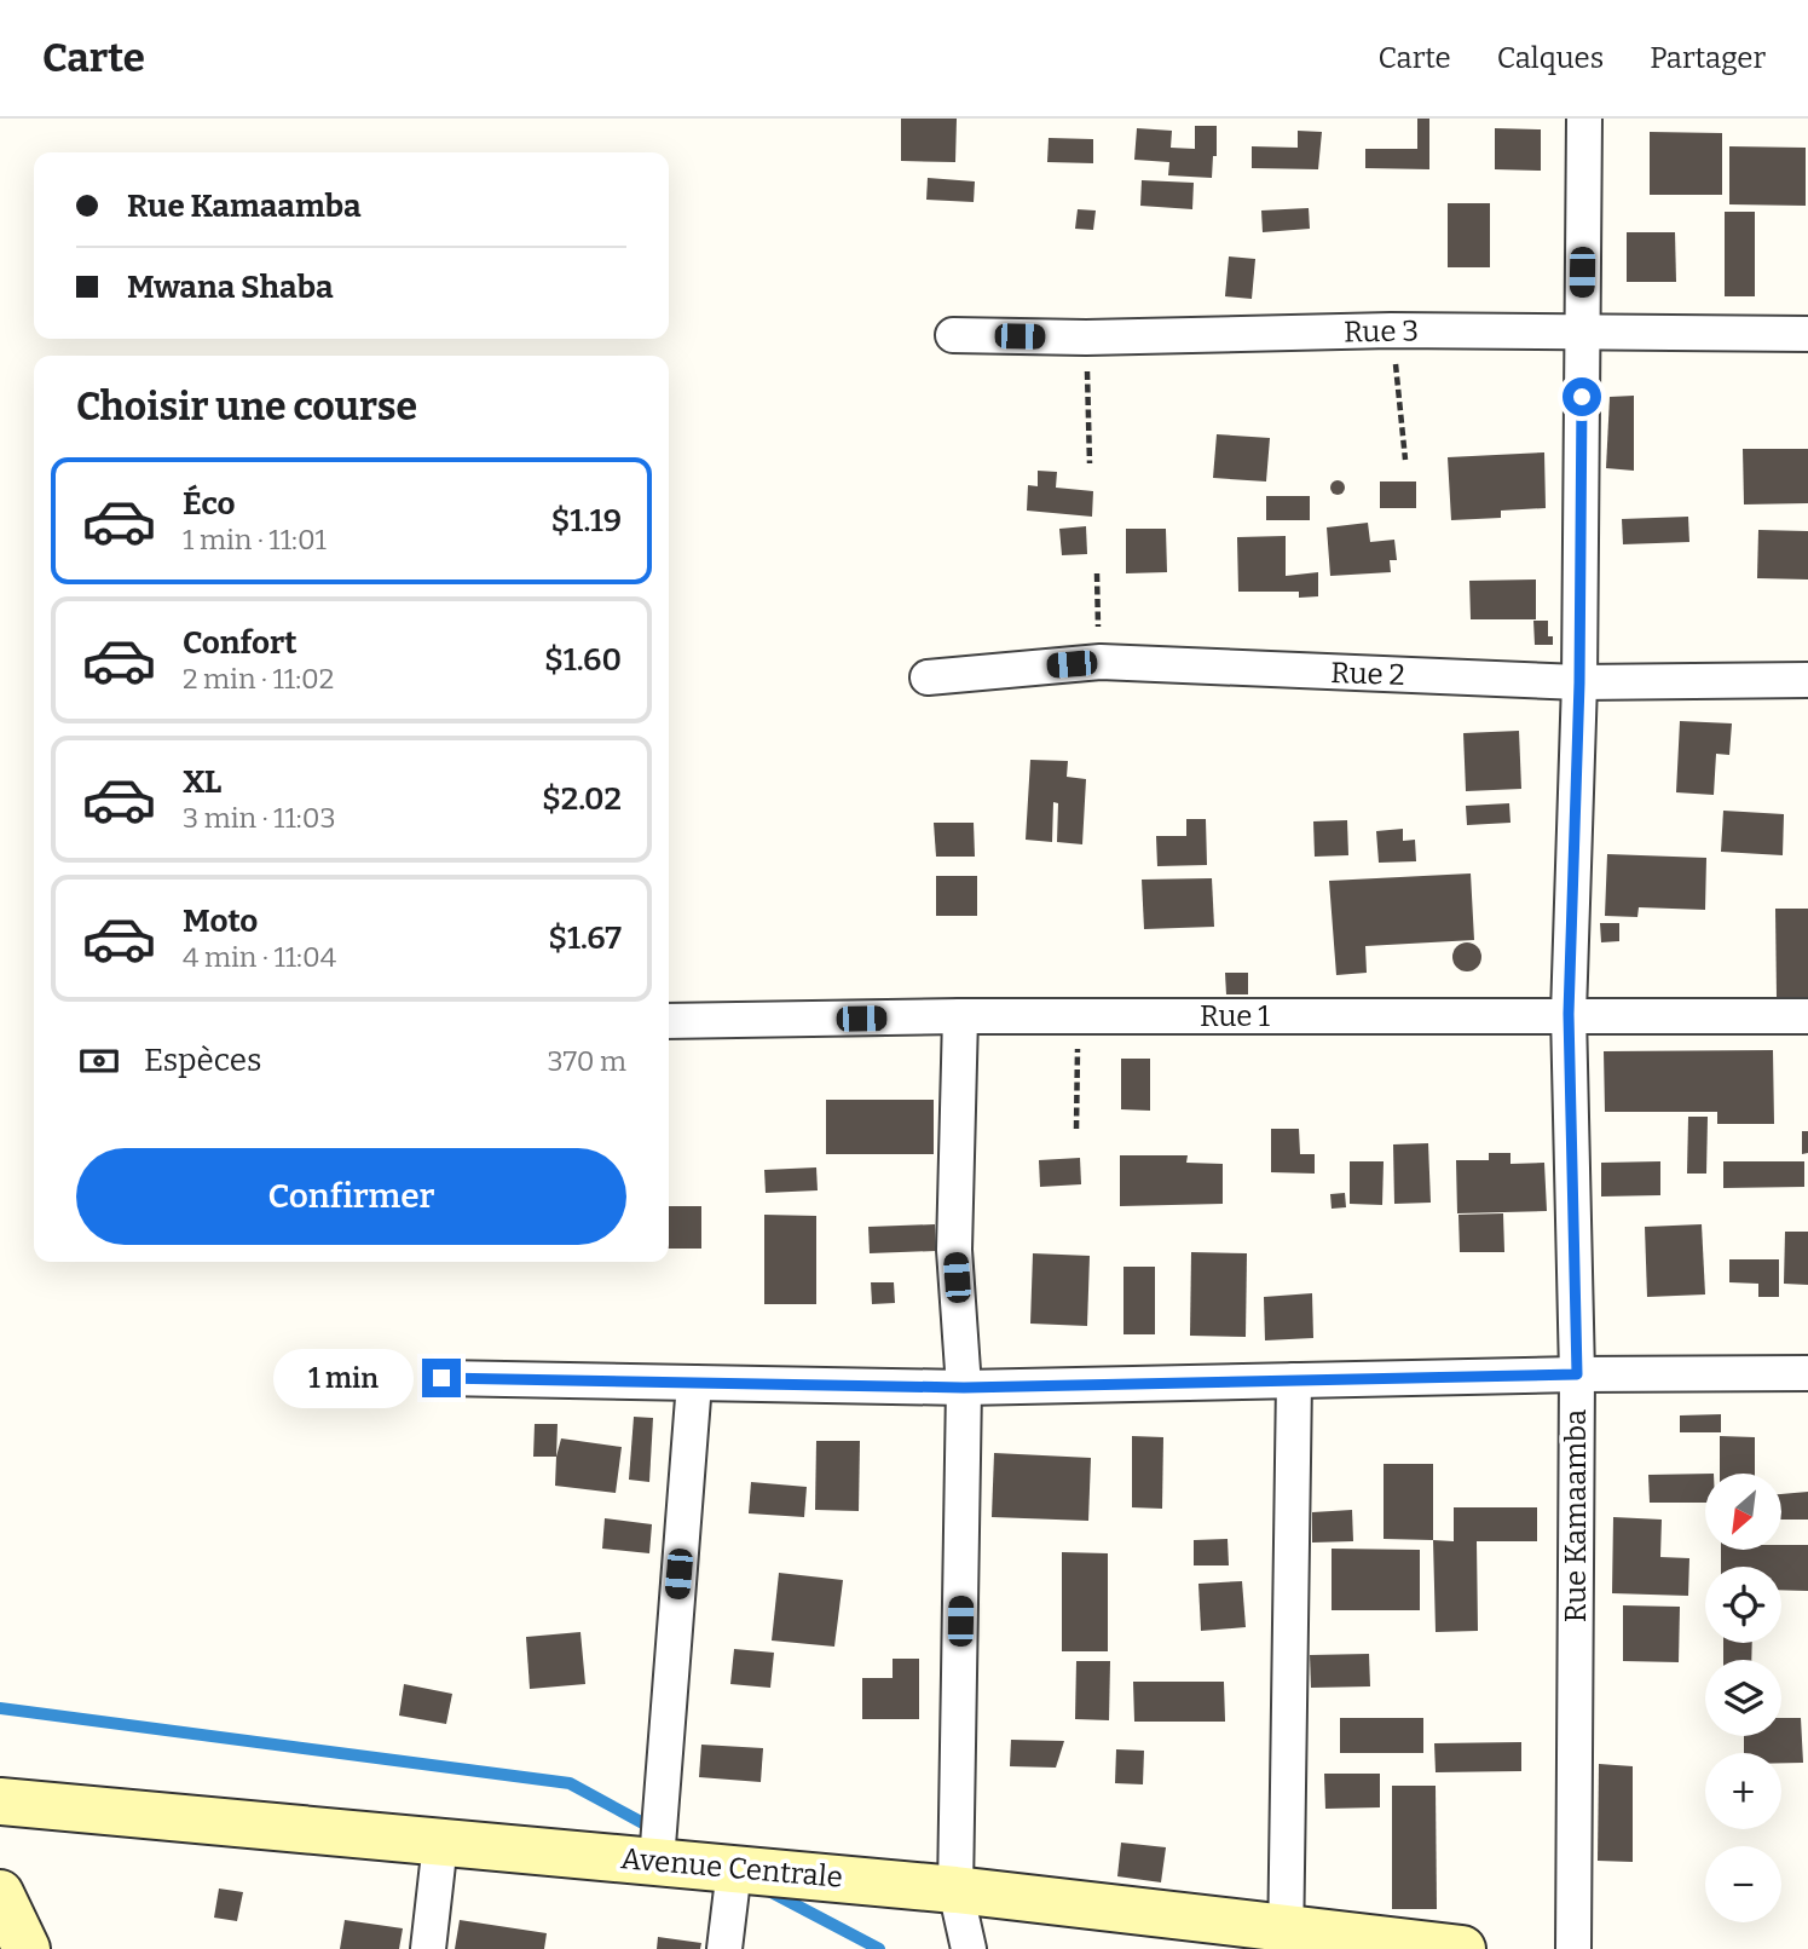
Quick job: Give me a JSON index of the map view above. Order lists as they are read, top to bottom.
{
  "streets": {
    "street": [
      "Rue 3",
      "Rue 2",
      "Rue 1",
      "Rue Kamaamba",
      "Avenue Centrale"
    ]
  },
  "crossings": [
    ["Rue 3", "Rue Kamaamba"],
    ["Rue 2", "Rue Kamaamba"],
    ["Rue 1", "Rue Kamaamba"]
  ],
  "north": "bottom left",
  "page": {
    "header": "Carte",
    "nav": ["Carte", "Calques", "Partager"],
    "banner": ["Rue Kamaamba", "Mwana Shaba"],
    "heading": "Choisir une course",
    "list": [
      {
        "name": "Éco",
        "note": "1 min · 11:01",
        "value": "$1.19"
      },
      {
        "name": "Confort",
        "note": "2 min · 11:02",
        "value": "$1.60"
      },
      {
        "name": "XL",
        "note": "3 min · 11:03",
        "value": "$2.02"
      },
      {
        "name": "Moto",
        "note": "4 min · 11:04",
        "value": "$1.67"
      }
    ],
    "pay": ["Espèces", "370 m"],
    "buttons": "Confirmer",
    "bubble": "1 min",
    "map_buttons": ["+", "−"]
  }
}
